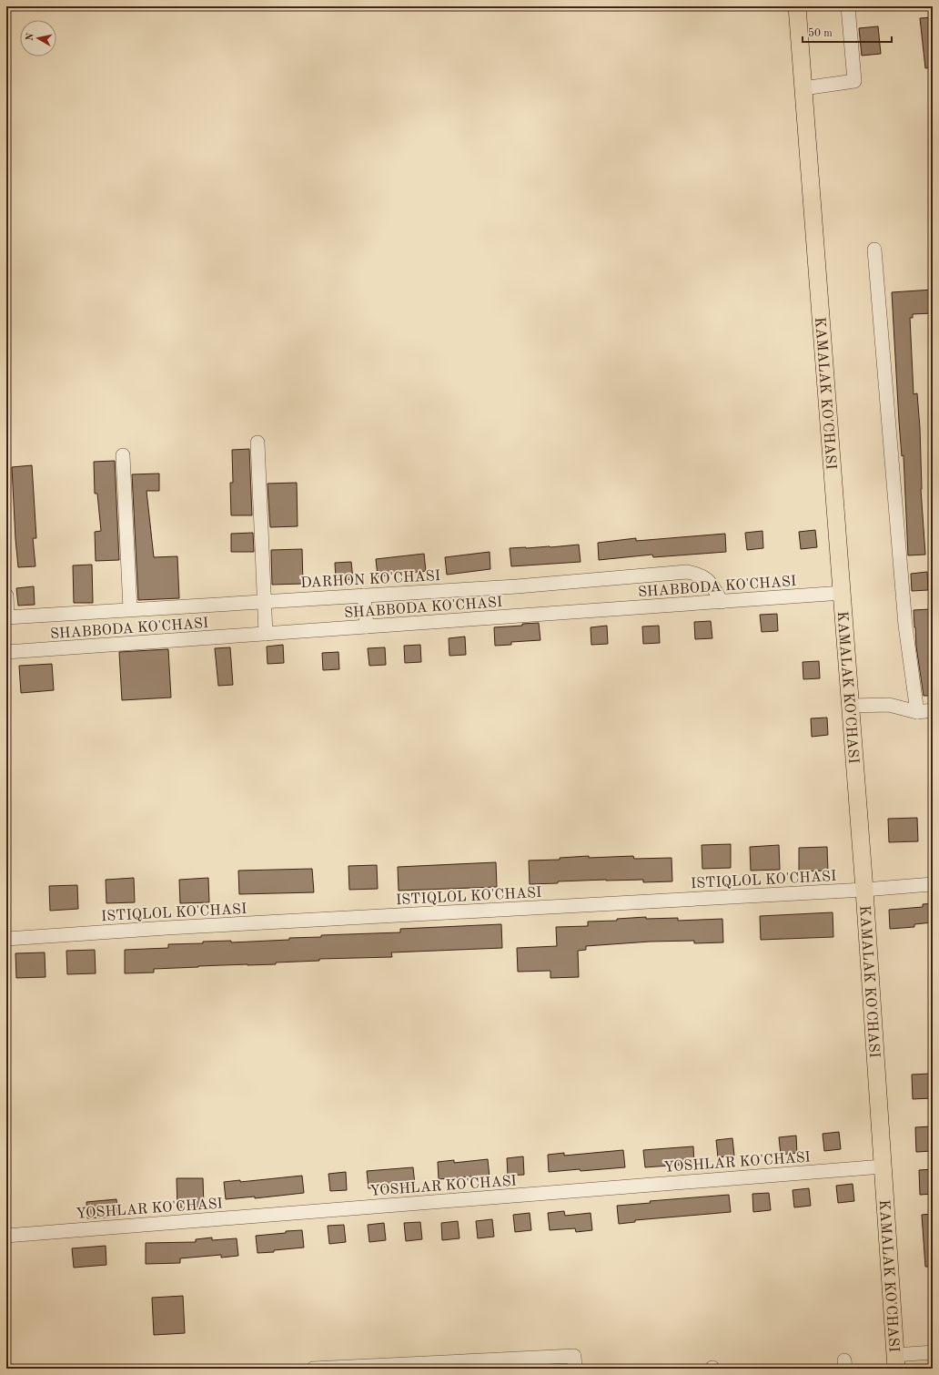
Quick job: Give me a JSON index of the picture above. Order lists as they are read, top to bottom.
{
  "streets": {
    "main road": ["KAMALAK KO'CHASI"],
    "street": [
      "DARHON KO'CHASI",
      "SHABBODA KO'CHASI",
      "ISTIQLOL KO'CHASI",
      "YOSHLAR KO'CHASI"
    ]
  },
  "crossings": [
    ["KAMALAK KO'CHASI", "SHABBODA KO'CHASI"],
    ["KAMALAK KO'CHASI", "ISTIQLOL KO'CHASI"],
    ["KAMALAK KO'CHASI", "YOSHLAR KO'CHASI"],
    ["DARHON KO'CHASI", "SHABBODA KO'CHASI"]
  ],
  "scale_bar": "50 m",
  "north": "left"
}
